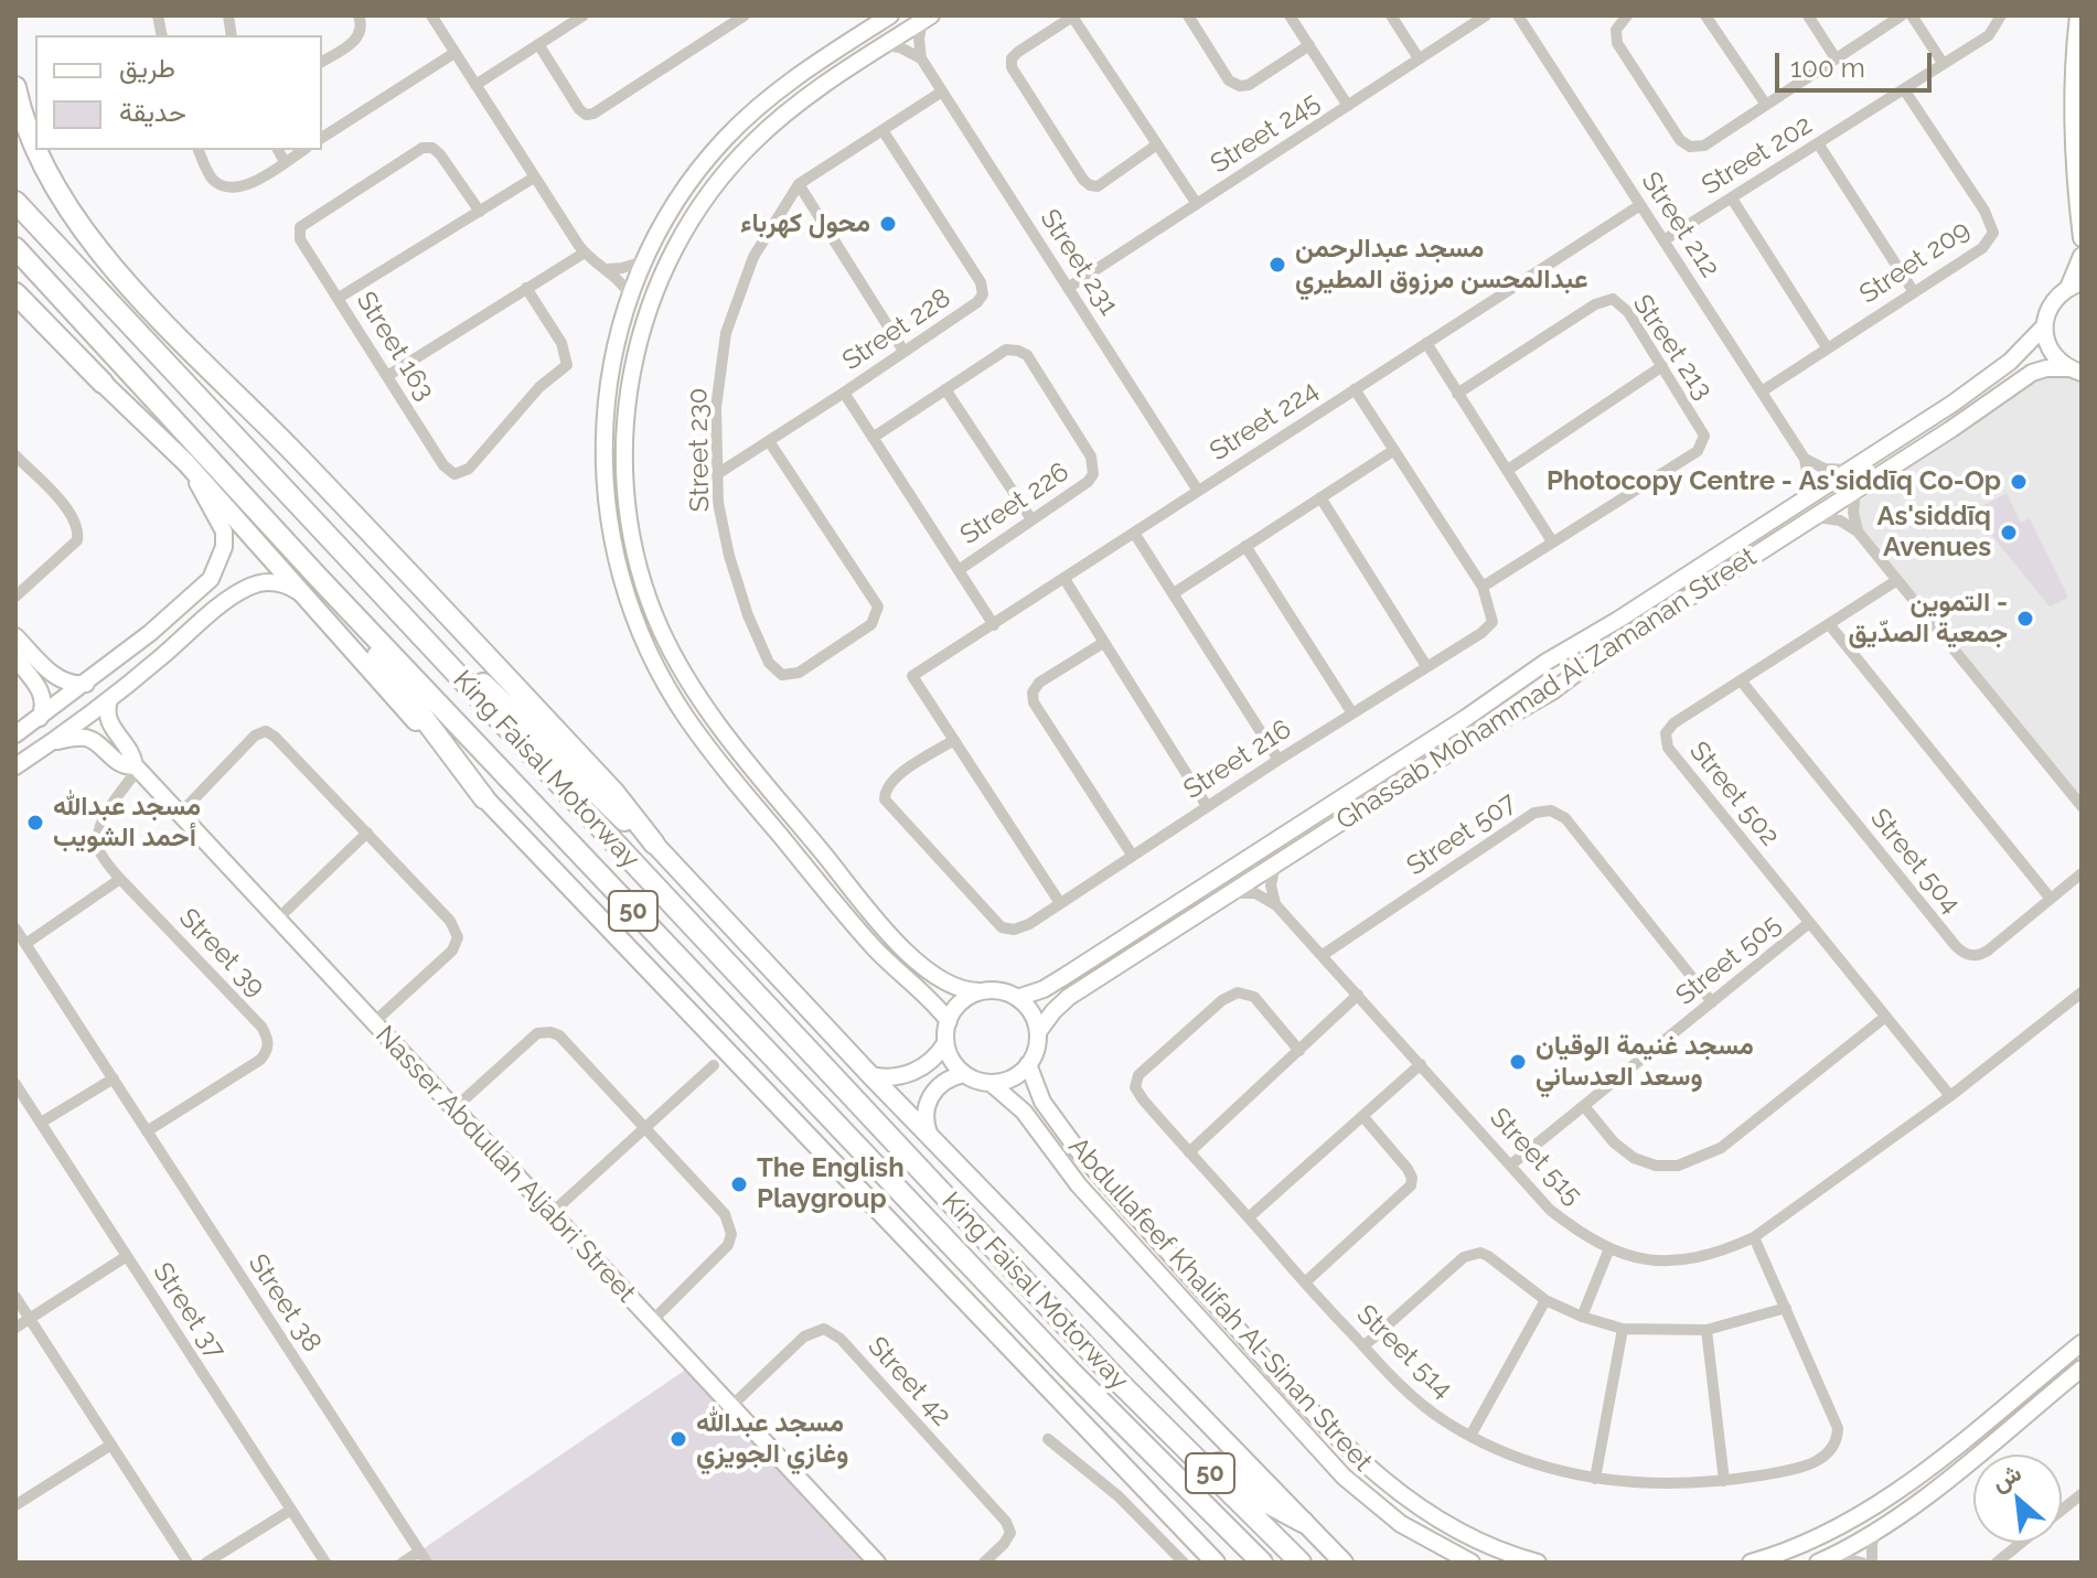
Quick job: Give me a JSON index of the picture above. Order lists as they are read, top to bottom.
{
  "streets": {
    "highway": ["King Faisal Motorway", "50"],
    "street": [
      "Street 245",
      "Street 202",
      "Street 212",
      "Street 231",
      "Street 209",
      "Street 228",
      "Street 163",
      "Street 213",
      "Street 224",
      "Street 230",
      "Street 226",
      "Ghassab Mohammad Al Zamanan Street",
      "Street 216",
      "Street 502",
      "Street 507",
      "Street 504",
      "Street 39",
      "Street 505",
      "Street 515",
      "Nasser Abdullah Aljabri Street",
      "Street 38",
      "Abdullafeef Khalifah Al-Sinan Street",
      "Street 37",
      "Street 514",
      "Street 42"
    ]
  },
  "crossings": [
    ["Street 245", "Street 231"],
    ["Street 202", "Street 212"],
    ["Street 202", "Street 209"],
    ["Street 212", "Street 209"],
    ["Street 212", "Street 224"],
    ["Street 231", "Street 224"],
    ["Street 231", "Street 230"],
    ["Street 228", "Street 230"],
    ["Street 213", "Street 216"],
    ["Street 224", "Street 216"],
    ["Ghassab Mohammad Al Zamanan Street", "Abdullafeef Khalifah Al-Sinan Street"],
    ["Street 502", "Street 504"],
    ["Street 502", "Street 505"],
    ["Street 502", "Street 515"],
    ["Street 507", "Street 505"],
    ["Street 507", "Street 515"],
    ["Street 39", "Nasser Abdullah Aljabri Street"],
    ["Street 39", "Street 38"],
    ["Street 505", "Street 515"],
    ["Street 515", "Street 514"],
    ["Nasser Abdullah Aljabri Street", "Street 42"]
  ],
  "places": [
    "محول كهرباء",
    "مسجد عبدالرحمن عبدالمحسن مرزوق المطيري",
    "Photocopy Centre - As'siddīq Co-Op",
    "As'siddīq Avenues",
    "التموين - جمعية الصدّيق",
    "مسجد عبدالله أحمد الشويب",
    "مسجد غنيمة الوقيان وسعد العدساني",
    "The English Playgroup",
    "مسجد عبدالله وغازي الجويزي"
  ],
  "legend": ["طريق", "حديقة"],
  "scale_bar": "100 m",
  "north": "top left"
}
